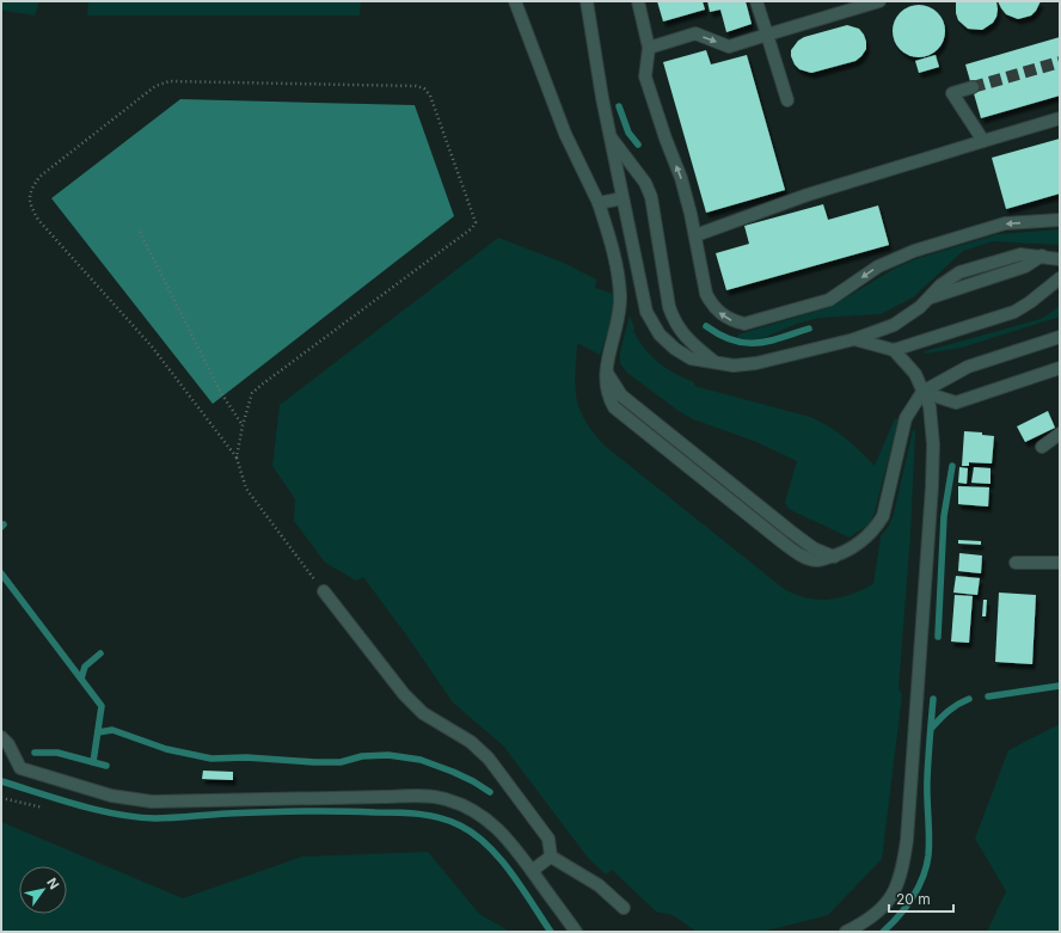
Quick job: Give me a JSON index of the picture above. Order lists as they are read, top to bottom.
{
  "scale_bar": "20 m",
  "north": "top right"
}
